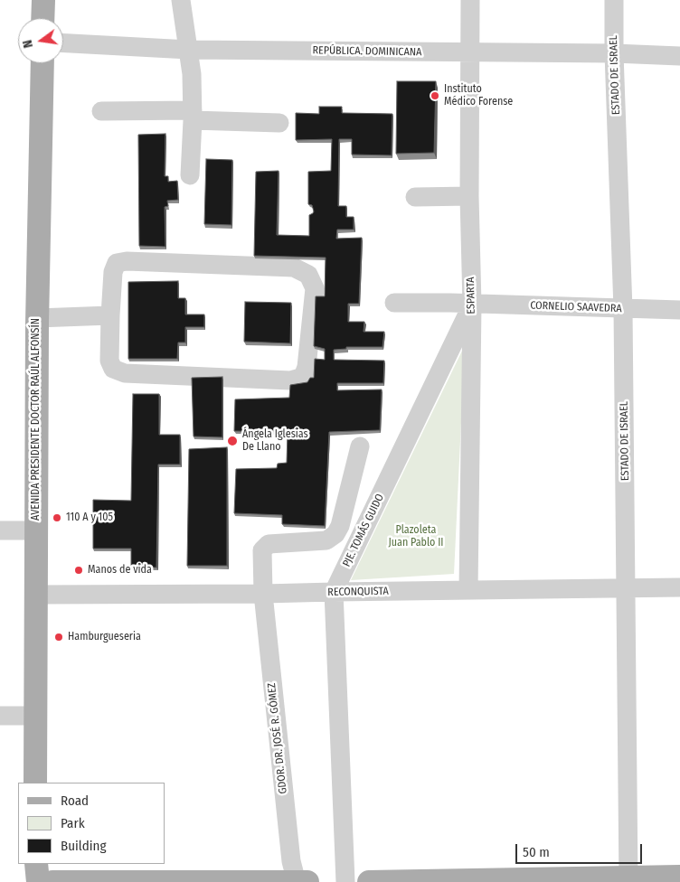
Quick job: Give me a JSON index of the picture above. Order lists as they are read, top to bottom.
{
  "streets": {
    "main road": ["AVENIDA PRESIDENTE DOCTOR RAÚL ALFONSÍN"],
    "street": [
      "REPÚBLICA. DOMINICANA",
      "ESTADO DE ISRAEL",
      "ESPARTA",
      "CORNELIO SAAVEDRA",
      "PJE. TOMÁS GUIDO",
      "RECONQUISTA",
      "GDOR. DR. JOSÉ R. GÓMEZ"
    ]
  },
  "crossings": [
    ["REPÚBLICA. DOMINICANA", "ESTADO DE ISRAEL"],
    ["REPÚBLICA. DOMINICANA", "ESPARTA"],
    ["ESTADO DE ISRAEL", "CORNELIO SAAVEDRA"],
    ["ESTADO DE ISRAEL", "RECONQUISTA"],
    ["ESPARTA", "CORNELIO SAAVEDRA"],
    ["ESPARTA", "PJE. TOMÁS GUIDO"],
    ["ESPARTA", "RECONQUISTA"],
    ["CORNELIO SAAVEDRA", "PJE. TOMÁS GUIDO"],
    ["AVENIDA PRESIDENTE DOCTOR RAÚL ALFONSÍN", "RECONQUISTA"],
    ["PJE. TOMÁS GUIDO", "RECONQUISTA"],
    ["RECONQUISTA", "GDOR. DR. JOSÉ R. GÓMEZ"]
  ],
  "parks": ["Plazoleta Juan Pablo II"],
  "places": [
    "Instituto Médico Forense",
    "Ángela Iglesias De Llano",
    "110 A y 105",
    "Manos de vida",
    "Hamburgueseria"
  ],
  "legend": ["Road", "Park", "Building"],
  "scale_bar": "50 m",
  "north": "left"
}
